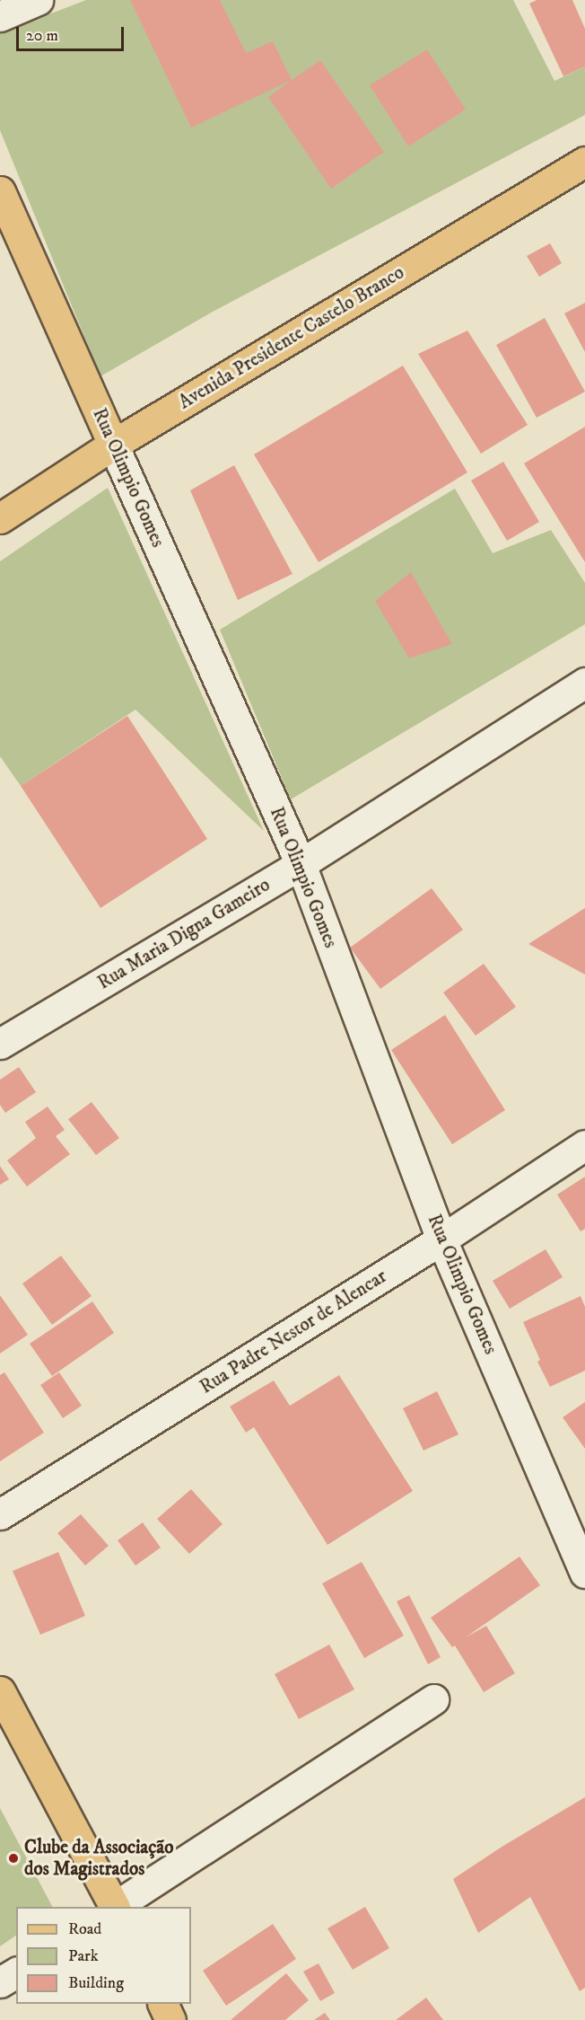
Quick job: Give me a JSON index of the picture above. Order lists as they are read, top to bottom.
{
  "streets": {
    "main road": ["Avenida Presidente Castelo Branco", "Rua Olimpio Gomes"],
    "street": ["Rua Maria Digna Gameiro", "Rua Padre Nestor de Alencar"]
  },
  "crossings": [
    ["Avenida Presidente Castelo Branco", "Rua Olimpio Gomes"],
    ["Rua Olimpio Gomes", "Rua Maria Digna Gameiro"],
    ["Rua Olimpio Gomes", "Rua Padre Nestor de Alencar"]
  ],
  "places": ["Clube da Associação dos Magistrados"],
  "legend": ["Road", "Park", "Building"],
  "scale_bar": "20 m"
}
